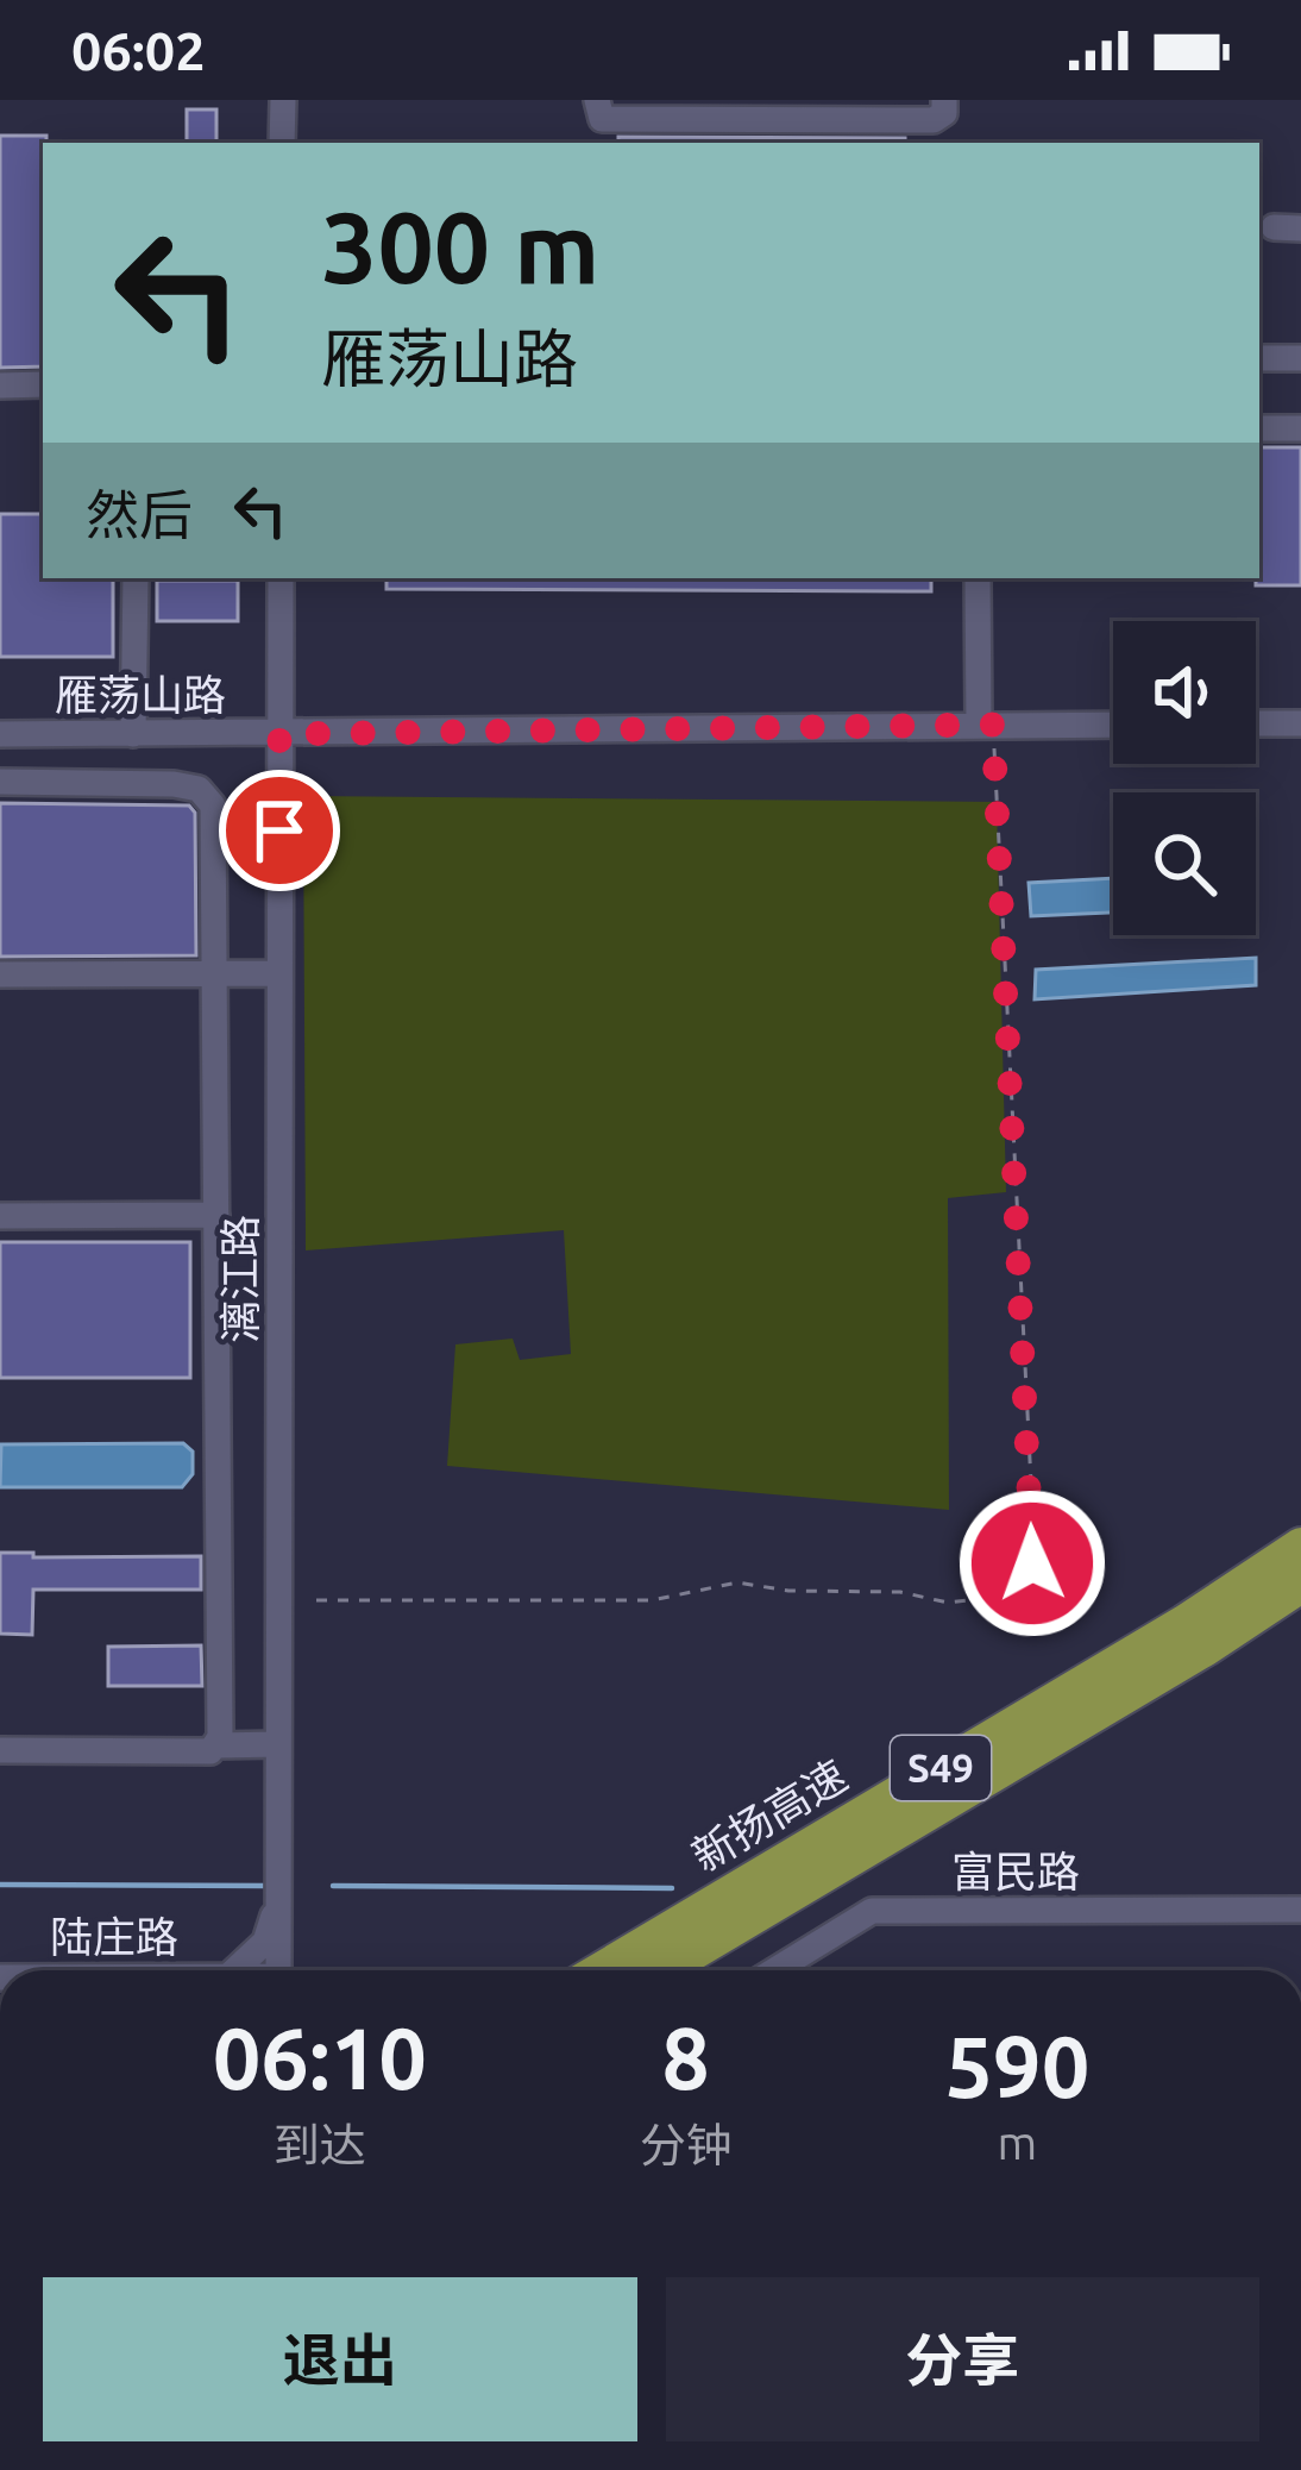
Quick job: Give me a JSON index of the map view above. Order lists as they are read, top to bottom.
{
  "streets": {
    "highway": ["S49", "新扬高速"],
    "street": ["雁荡山路", "漓江路", "富民路"]
  },
  "crossings": [
    ["雁荡山路", "漓江路"]
  ],
  "page": {
    "status": "06:02",
    "turn": ["300 m", "雁荡山路"],
    "then": "然后",
    "eta": [
      "06:10",
      "到达",
      "8",
      "分钟",
      "590",
      "m"
    ],
    "buttons": ["退出", "分享"]
  }
}
